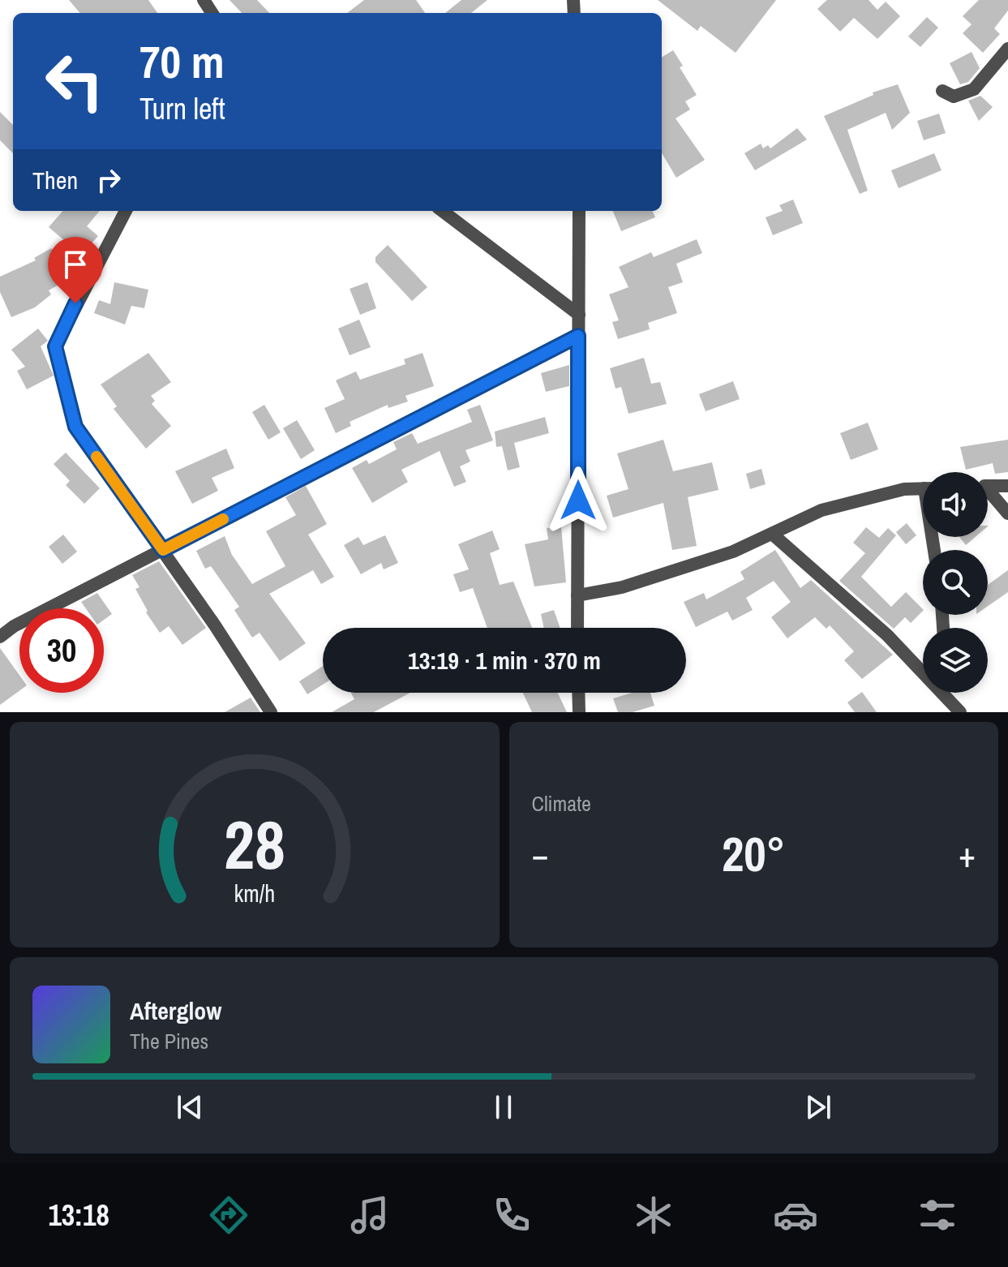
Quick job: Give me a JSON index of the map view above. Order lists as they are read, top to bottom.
{
  "page": {
    "turn": ["70 m", "Turn left"],
    "then": "Then",
    "limit": "30",
    "trip": "13:19 · 1 min · 370 m",
    "tile": "Climate",
    "heat": ["−", "20°", "+"],
    "song": ["Afterglow", "The Pines"],
    "tabs": "13:18",
    "gauge": ["28", "km/h"]
  }
}
